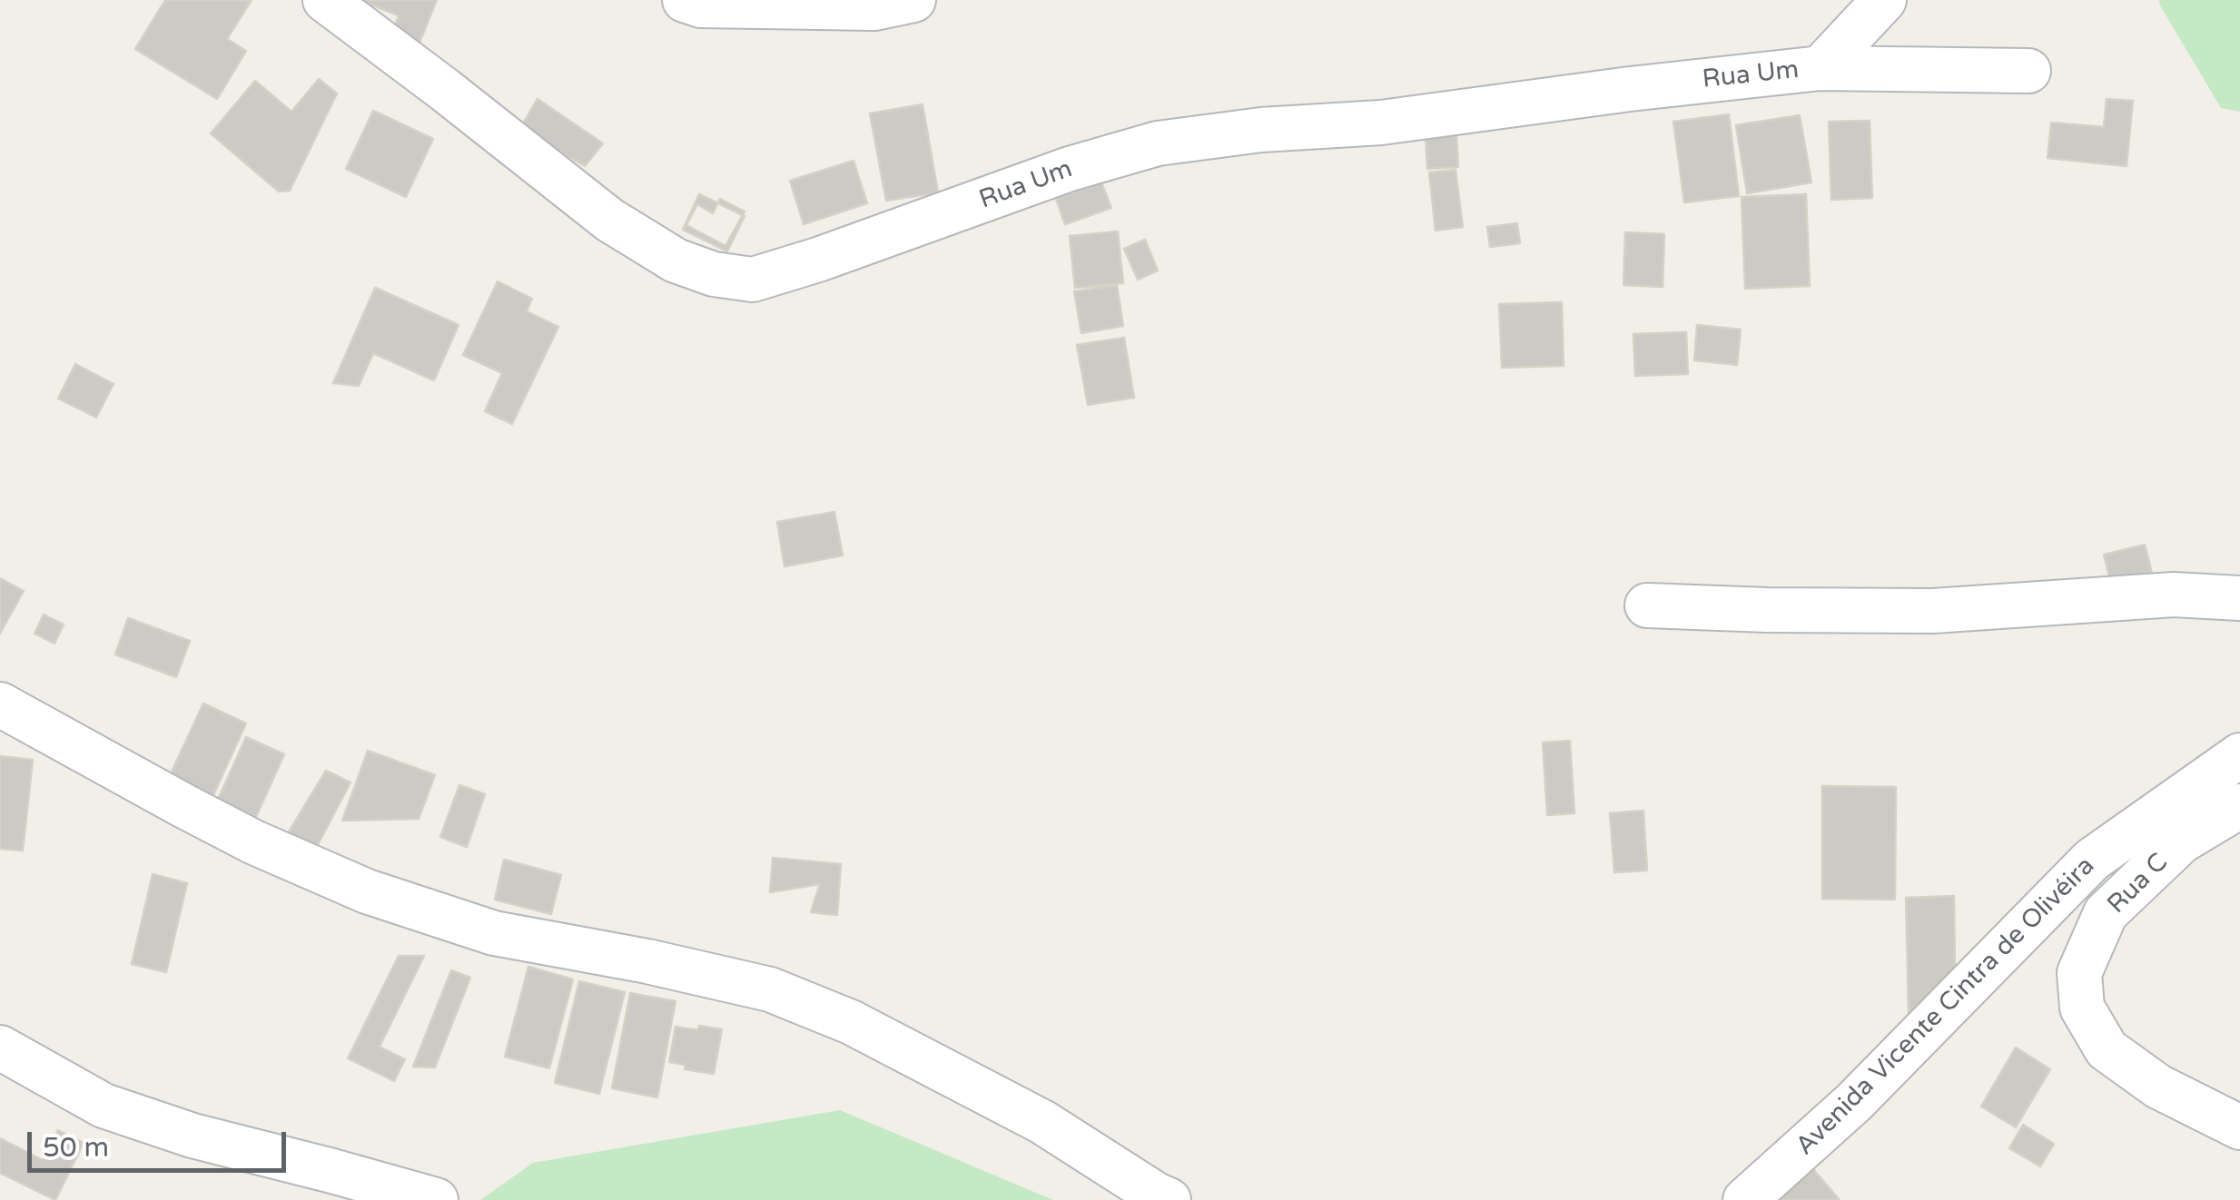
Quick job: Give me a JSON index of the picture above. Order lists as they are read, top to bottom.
{
  "streets": {
    "street": ["Rua Um", "Rua C", "Avenida Vicente Cintra de Olivéira"]
  },
  "scale_bar": "50 m"
}
